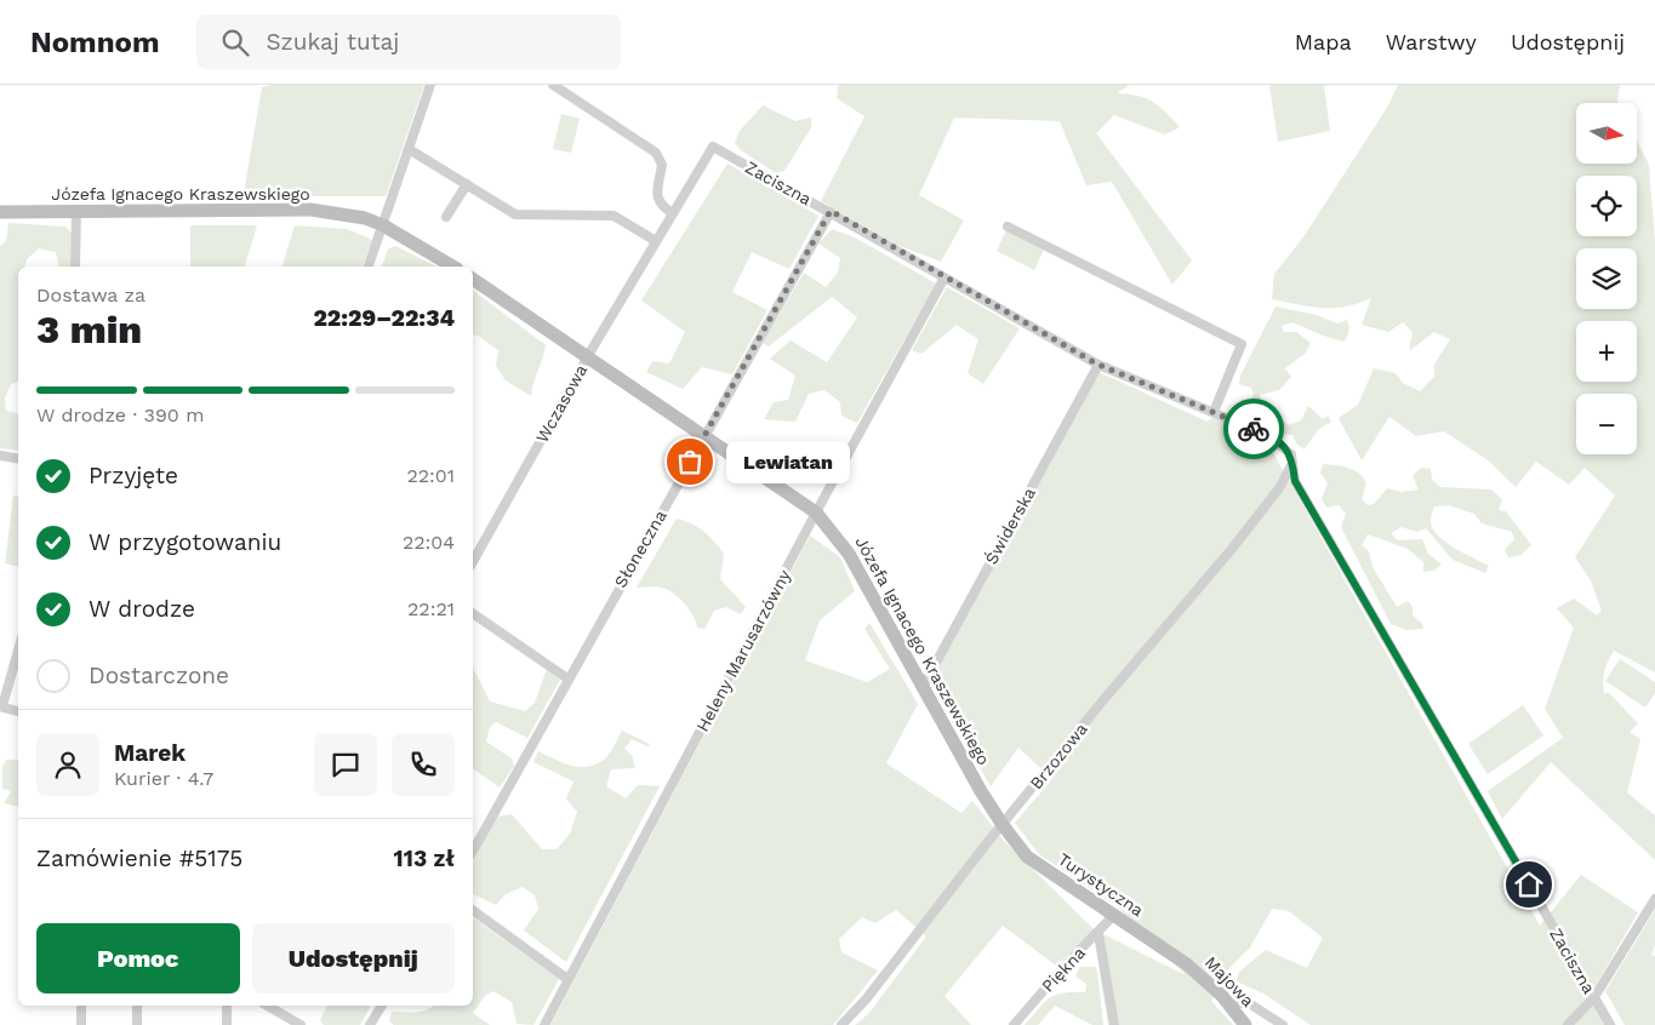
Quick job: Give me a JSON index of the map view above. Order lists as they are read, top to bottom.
{
  "streets": {
    "street": [
      "Zaciszna",
      "Józefa Ignacego Kraszewskiego",
      "Wczasowa",
      "Świderska",
      "Słoneczna",
      "Heleny Marusarzówny",
      "Brzozowa",
      "Turystyczna",
      "Piękna",
      "Majowa"
    ]
  },
  "crossings": [
    ["Zaciszna", "Wczasowa"],
    ["Zaciszna", "Świderska"],
    ["Zaciszna", "Słoneczna"],
    ["Zaciszna", "Heleny Marusarzówny"],
    ["Zaciszna", "Brzozowa"],
    ["Józefa Ignacego Kraszewskiego", "Wczasowa"],
    ["Józefa Ignacego Kraszewskiego", "Świderska"],
    ["Józefa Ignacego Kraszewskiego", "Słoneczna"],
    ["Józefa Ignacego Kraszewskiego", "Heleny Marusarzówny"],
    ["Józefa Ignacego Kraszewskiego", "Brzozowa"],
    ["Józefa Ignacego Kraszewskiego", "Turystyczna"],
    ["Brzozowa", "Turystyczna"],
    ["Turystyczna", "Piękna"],
    ["Turystyczna", "Majowa"]
  ],
  "places": ["Lewiatan"],
  "north": "right",
  "page": {
    "header": "Nomnom",
    "search": "Szukaj tutaj",
    "nav": ["Mapa", "Warstwy", "Udostępnij"],
    "map_buttons": ["+", "−"],
    "heading": ["3 min", "Dostawa za", "22:29–22:34"],
    "panel": [
      "Marek",
      "Kurier · 4.7",
      "Zamówienie #5175",
      "113 zł"
    ],
    "bar": "W drodze · 390 m",
    "bubble": "Lewiatan",
    "list": [
      ["Przyjęte", "22:01"],
      ["W przygotowaniu", "22:04"],
      ["W drodze", "22:21"],
      "Dostarczone"
    ],
    "buttons": ["Pomoc", "Udostępnij"]
  }
}
